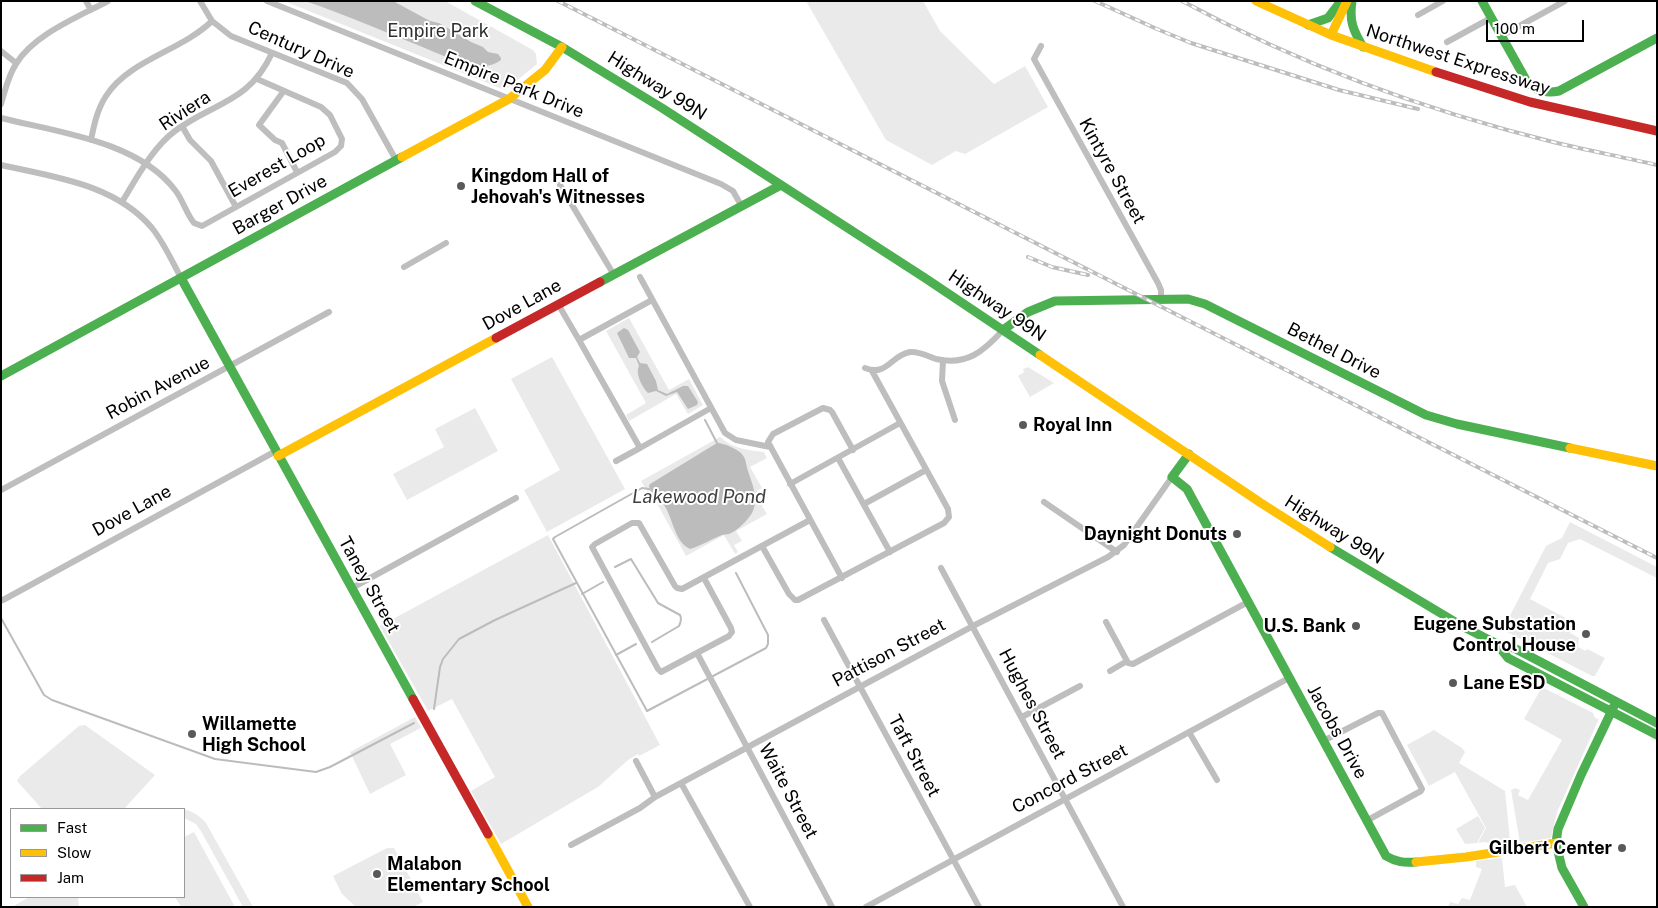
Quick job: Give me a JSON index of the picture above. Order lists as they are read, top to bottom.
{
  "streets": {
    "street": [
      "Century Drive",
      "Northwest Expressway",
      "Empire Park Drive",
      "Highway 99N",
      "Riviera",
      "Everest Loop",
      "Kintyre Street",
      "Barger Drive",
      "Dove Lane",
      "Bethel Drive",
      "Robin Avenue",
      "Taney Street",
      "Pattison Street",
      "Hughes Street",
      "Jacobs Drive",
      "Taft Street",
      "Concord Street",
      "Waite Street"
    ]
  },
  "crossings": [
    ["Century Drive", "Riviera"],
    ["Century Drive", "Barger Drive"],
    ["Empire Park Drive", "Barger Drive"],
    ["Empire Park Drive", "Dove Lane"],
    ["Highway 99N", "Barger Drive"],
    ["Highway 99N", "Dove Lane"],
    ["Highway 99N", "Bethel Drive"],
    ["Highway 99N", "Pattison Street"],
    ["Riviera", "Everest Loop"],
    ["Kintyre Street", "Bethel Drive"],
    ["Barger Drive", "Taney Street"],
    ["Dove Lane", "Taney Street"],
    ["Robin Avenue", "Taney Street"],
    ["Pattison Street", "Hughes Street"],
    ["Pattison Street", "Jacobs Drive"],
    ["Pattison Street", "Taft Street"],
    ["Pattison Street", "Waite Street"],
    ["Hughes Street", "Concord Street"],
    ["Jacobs Drive", "Concord Street"],
    ["Taft Street", "Concord Street"]
  ],
  "water": ["Lakewood Pond"],
  "parks": ["Empire Park"],
  "places": [
    "Kingdom Hall of Jehovah's Witnesses",
    "Royal Inn",
    "Daynight Donuts",
    "U.S. Bank",
    "Eugene Substation Control House",
    "Lane ESD",
    "Willamette High School",
    "Gilbert Center",
    "Malabon Elementary School"
  ],
  "legend": ["Fast", "Slow", "Jam"],
  "scale_bar": "100 m"
}
